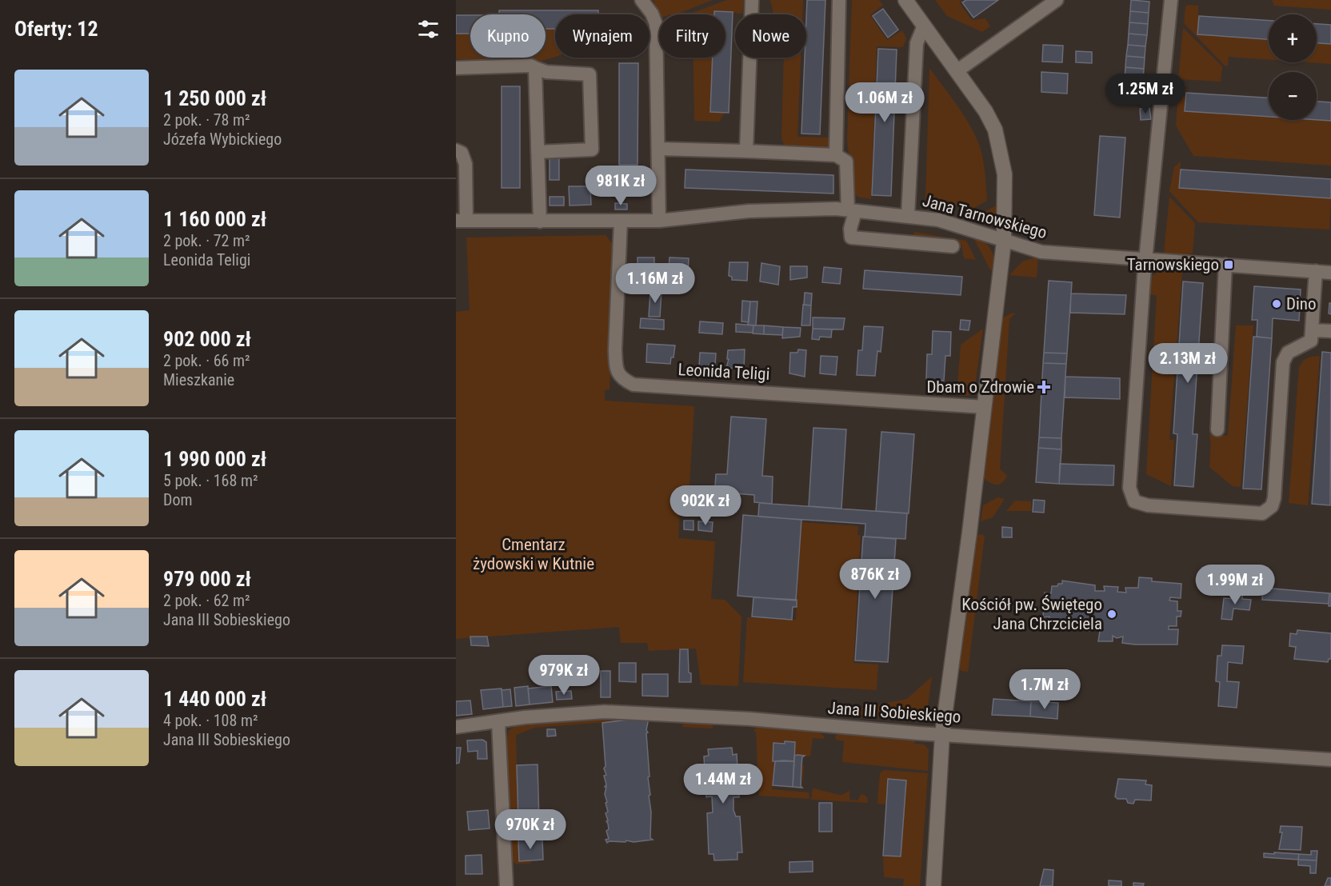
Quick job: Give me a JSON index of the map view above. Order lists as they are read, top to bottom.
{
  "streets": {
    "street": ["Jana Tarnowskiego", "Leonida Teligi", "Jana III Sobieskiego"]
  },
  "crossings": [
    ["Jana Tarnowskiego", "Leonida Teligi"]
  ],
  "parks": ["Cmentarz żydowski w Kutnie"],
  "places": {
    "transit": ["Tarnowskiego"],
    "other": ["Dino", "Kościół pw. Świętego Jana Chrzciciela"],
    "health": ["Dbam o Zdrowie"]
  },
  "page": {
    "heading": "Oferty: 12",
    "map_buttons": ["+", "−"],
    "chip": [
      "Kupno",
      "Wynajem",
      "Filtry",
      "Nowe"
    ],
    "list": [
      {
        "name": "1 250 000 zł",
        "note": "2 pok. · 78 m² · Józefa Wybickiego"
      },
      {
        "name": "1 160 000 zł",
        "note": "2 pok. · 72 m² · Leonida Teligi"
      },
      {
        "name": "902 000 zł",
        "note": "2 pok. · 66 m² · Mieszkanie"
      },
      {
        "name": "1 990 000 zł",
        "note": "5 pok. · 168 m² · Dom"
      },
      {
        "name": "979 000 zł",
        "note": "2 pok. · 62 m² · Jana III Sobieskiego"
      },
      {
        "name": "1 440 000 zł",
        "note": "4 pok. · 108 m² · Jana III Sobieskiego"
      }
    ],
    "price": [
      "1.25M zł",
      "1.06M zł",
      "981K zł",
      "1.16M zł",
      "2.13M zł",
      "902K zł",
      "876K zł",
      "1.99M zł",
      "979K zł",
      "1.7M zł",
      "1.44M zł",
      "970K zł"
    ]
  }
}
